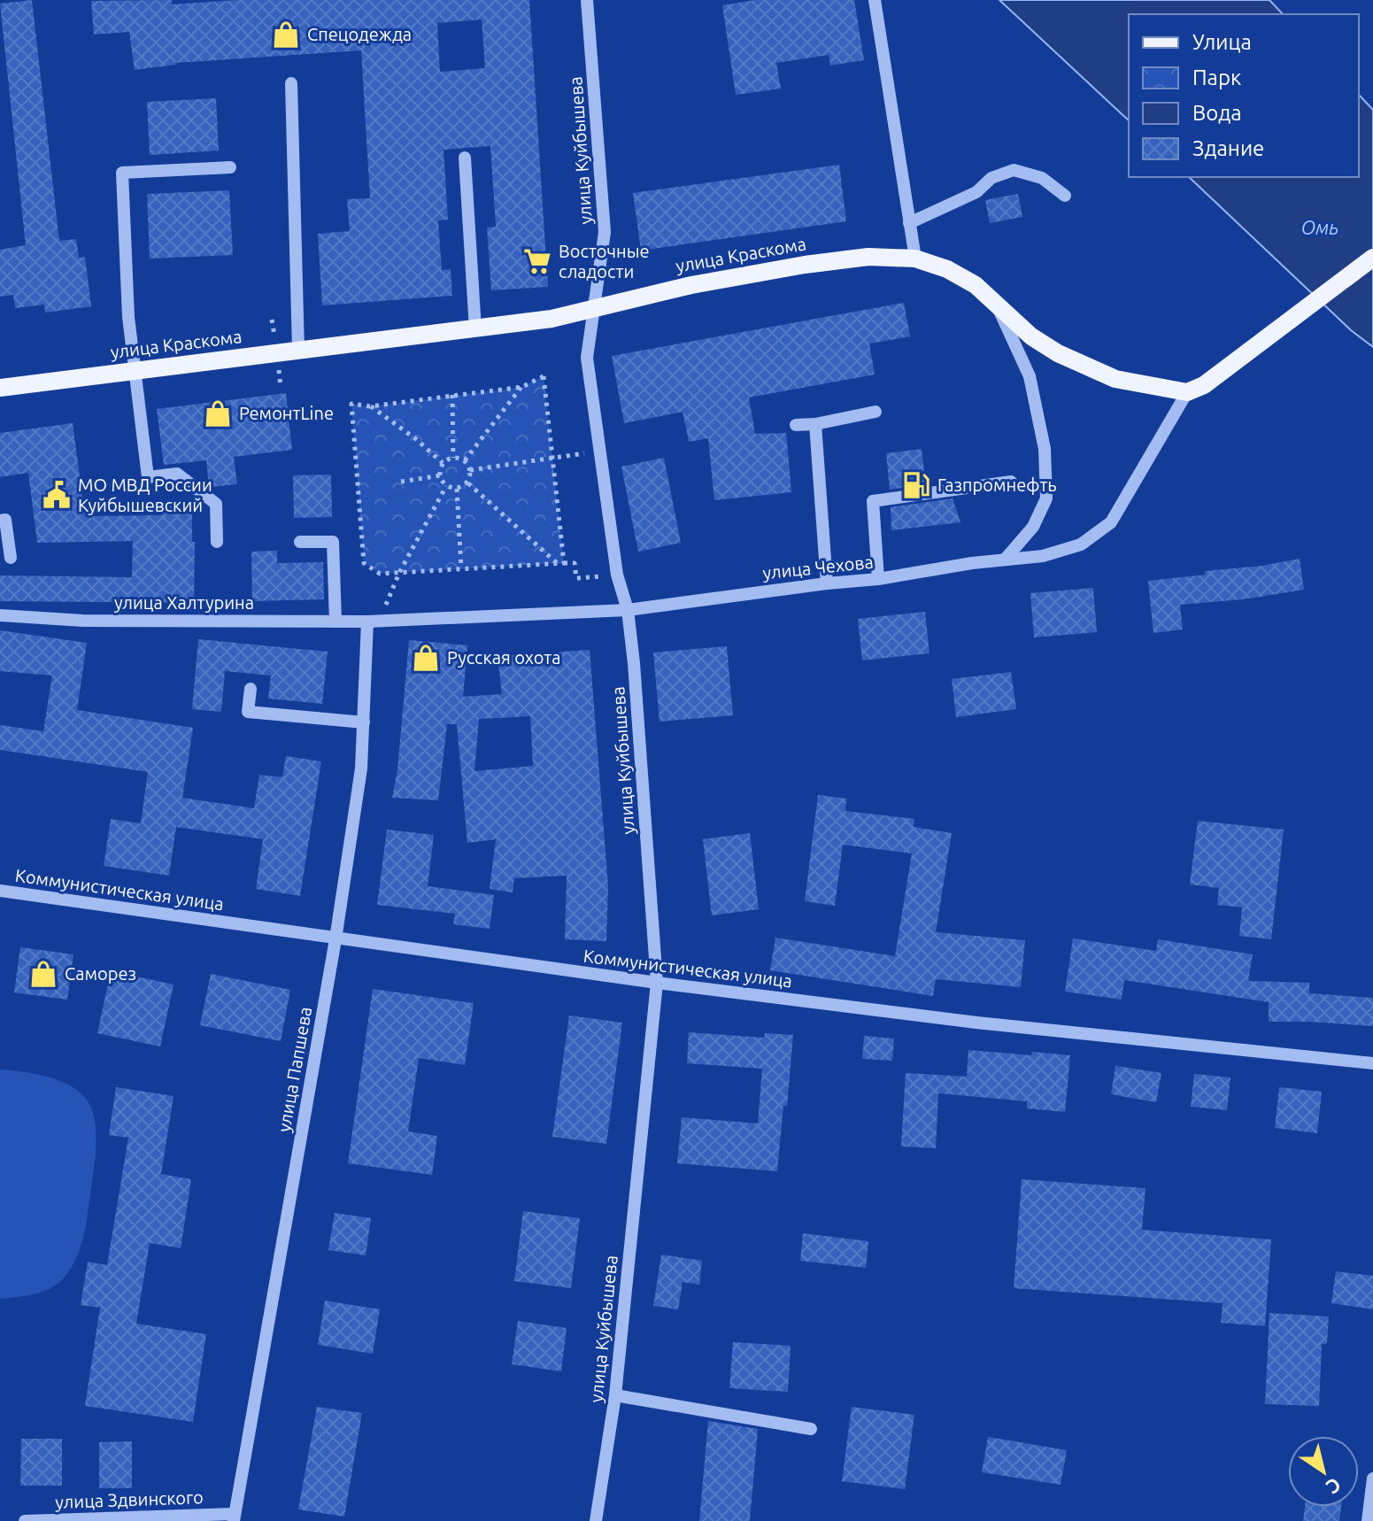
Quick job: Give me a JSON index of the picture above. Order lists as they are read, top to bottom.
{
  "streets": {
    "main road": ["улица Краскома"],
    "street": [
      "улица Куйбышева",
      "улица Чехова",
      "улица Халтурина",
      "Коммунистическая улица",
      "улица Папшева",
      "улица Здвинского"
    ]
  },
  "crossings": [
    ["улица Куйбышева", "улица Краскома"],
    ["улица Куйбышева", "улица Чехова"],
    ["улица Куйбышева", "Коммунистическая улица"],
    ["улица Краскома", "улица Чехова"],
    ["улица Чехова", "улица Халтурина"],
    ["улица Чехова", "улица Папшева"],
    ["улица Халтурина", "улица Папшева"],
    ["Коммунистическая улица", "улица Папшева"],
    ["улица Папшева", "улица Здвинского"]
  ],
  "water": ["Омь"],
  "places": {
    "shop": [
      "Спецодежда",
      "РемонтLine",
      "Русская охота",
      "Саморез"
    ],
    "supermarket": ["Восточные сладости"],
    "fuel station": ["Газпромнефть"],
    "public building": ["МО МВД России Куйбышевский"]
  },
  "legend": [
    "Улица",
    "Парк",
    "Вода",
    "Здание"
  ],
  "north": "bottom right"
}
